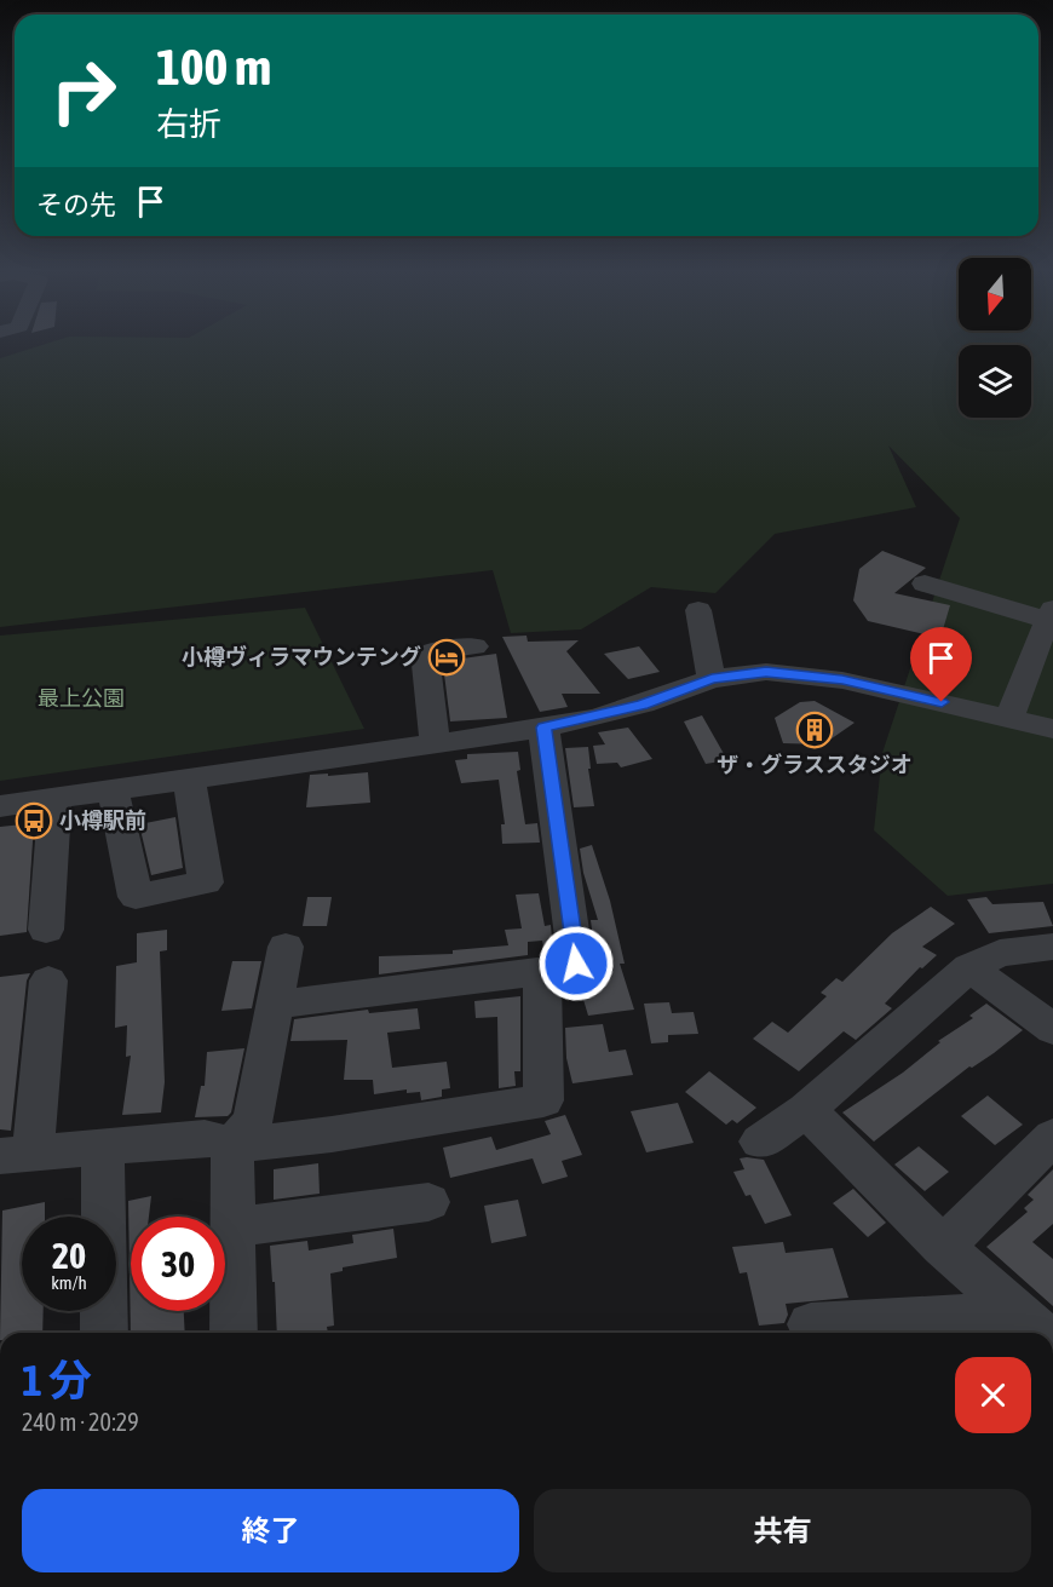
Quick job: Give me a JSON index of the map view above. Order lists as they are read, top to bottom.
{
  "parks": ["最上公園"],
  "places": {
    "hotel": ["小樽ヴィラマウンテング"],
    "building": ["ザ・グラススタジオ"],
    "bus stop": ["小樽駅前"]
  },
  "north": "bottom",
  "page": {
    "turn": ["100 m", "右折"],
    "then": "その先",
    "speed": "20 km/h",
    "limit": "30",
    "heading": ["1 分", "240 m · 20:29"],
    "buttons": ["終了", "共有"]
  }
}
